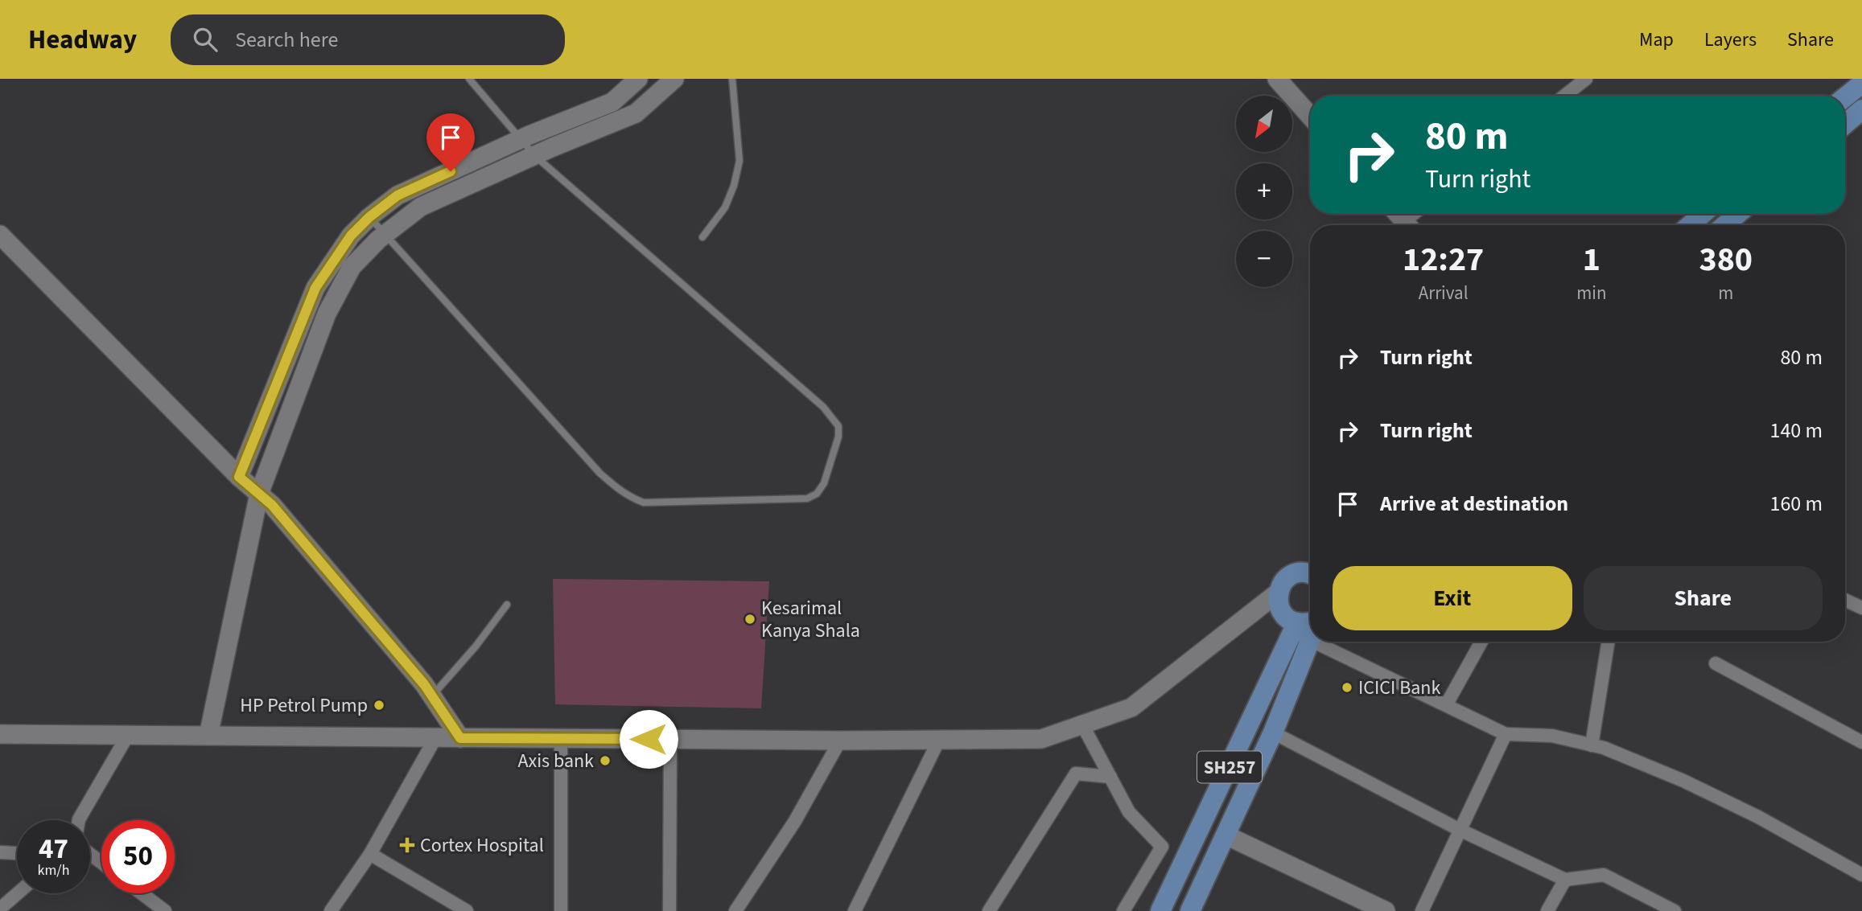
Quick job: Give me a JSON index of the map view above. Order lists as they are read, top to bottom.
{
  "streets": {
    "main road": ["SH257"]
  },
  "places": {
    "other": [
      "Kesarimal Kanya Shala",
      "ICICI Bank",
      "HP Petrol Pump",
      "Axis bank"
    ],
    "health": ["Cortex Hospital"]
  },
  "north": "bottom left",
  "page": {
    "header": "Headway",
    "search": "Search here",
    "nav": ["Map", "Layers", "Share"],
    "map_buttons": ["+", "−"],
    "turn": ["80 m", "Turn right"],
    "eta": [
      "12:27",
      "Arrival",
      "1",
      "min",
      "380",
      "m"
    ],
    "list": [
      {
        "name": "Turn right",
        "value": "80 m"
      },
      {
        "name": "Turn right",
        "value": "140 m"
      },
      {
        "name": "Arrive at destination",
        "value": "160 m"
      }
    ],
    "buttons": ["Exit", "Share"],
    "speed": "47 km/h",
    "limit": "50"
  }
}
